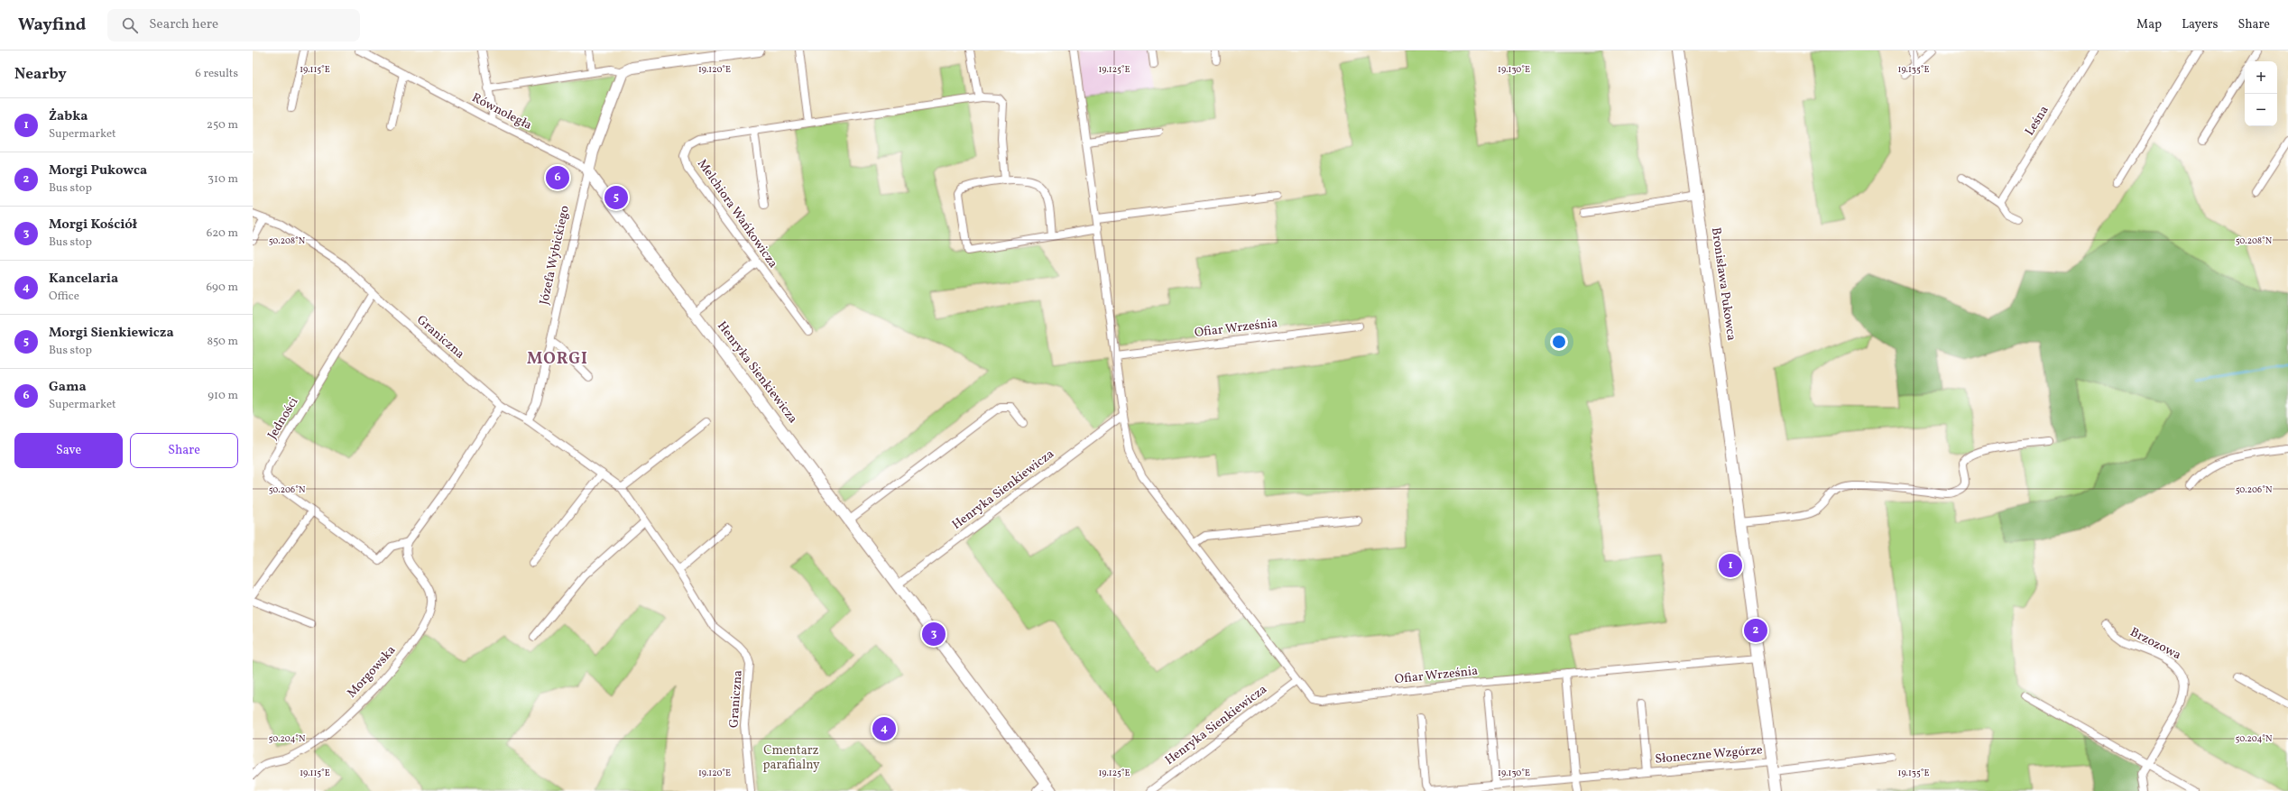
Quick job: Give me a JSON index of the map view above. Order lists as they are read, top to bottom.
{
  "streets": {
    "street": [
      "Równoległa",
      "Leśna",
      "Melchiora Wańkowicza",
      "Józefa Wybickiego",
      "Bronisława Pukowca",
      "Ofiar Września",
      "Graniczna",
      "Henryka Sienkiewicza",
      "Jedności",
      "Brzozowa",
      "Morgowska",
      "Słoneczne Wzgórze"
    ]
  },
  "crossings": [
    ["Równoległa", "Józefa Wybickiego"],
    ["Równoległa", "Henryka Sienkiewicza"],
    ["Józefa Wybickiego", "Graniczna"],
    ["Józefa Wybickiego", "Henryka Sienkiewicza"],
    ["Bronisława Pukowca", "Ofiar Września"],
    ["Bronisława Pukowca", "Słoneczne Wzgórze"],
    ["Ofiar Września", "Henryka Sienkiewicza"],
    ["Graniczna", "Jedności"]
  ],
  "districts": ["MORGI"],
  "parks": ["Cmentarz parafialny"],
  "page": {
    "header": "Wayfind",
    "search": "Search here",
    "nav": ["Map", "Layers", "Share"],
    "heading": ["Nearby", "6 results"],
    "map_buttons": ["+", "−"],
    "list": [
      {
        "mark": "1",
        "name": "Żabka",
        "note": "Supermarket",
        "value": "250 m"
      },
      {
        "mark": "2",
        "name": "Morgi Pukowca",
        "note": "Bus stop",
        "value": "310 m"
      },
      {
        "mark": "3",
        "name": "Morgi Kościół",
        "note": "Bus stop",
        "value": "620 m"
      },
      {
        "mark": "4",
        "name": "Kancelaria",
        "note": "Office",
        "value": "690 m"
      },
      {
        "mark": "5",
        "name": "Morgi Sienkiewicza",
        "note": "Bus stop",
        "value": "850 m"
      },
      {
        "mark": "6",
        "name": "Gama",
        "note": "Supermarket",
        "value": "910 m"
      }
    ],
    "pins": [
      "6",
      "5",
      "1",
      "2",
      "3",
      "4"
    ],
    "buttons": ["Save", "Share"]
  },
  "coordinates": [
    "19.115°E",
    "19.120°E",
    "19.125°E",
    "19.130°E",
    "19.135°E",
    "50.208°N",
    "50.206°N",
    "50.204°N"
  ]
}
